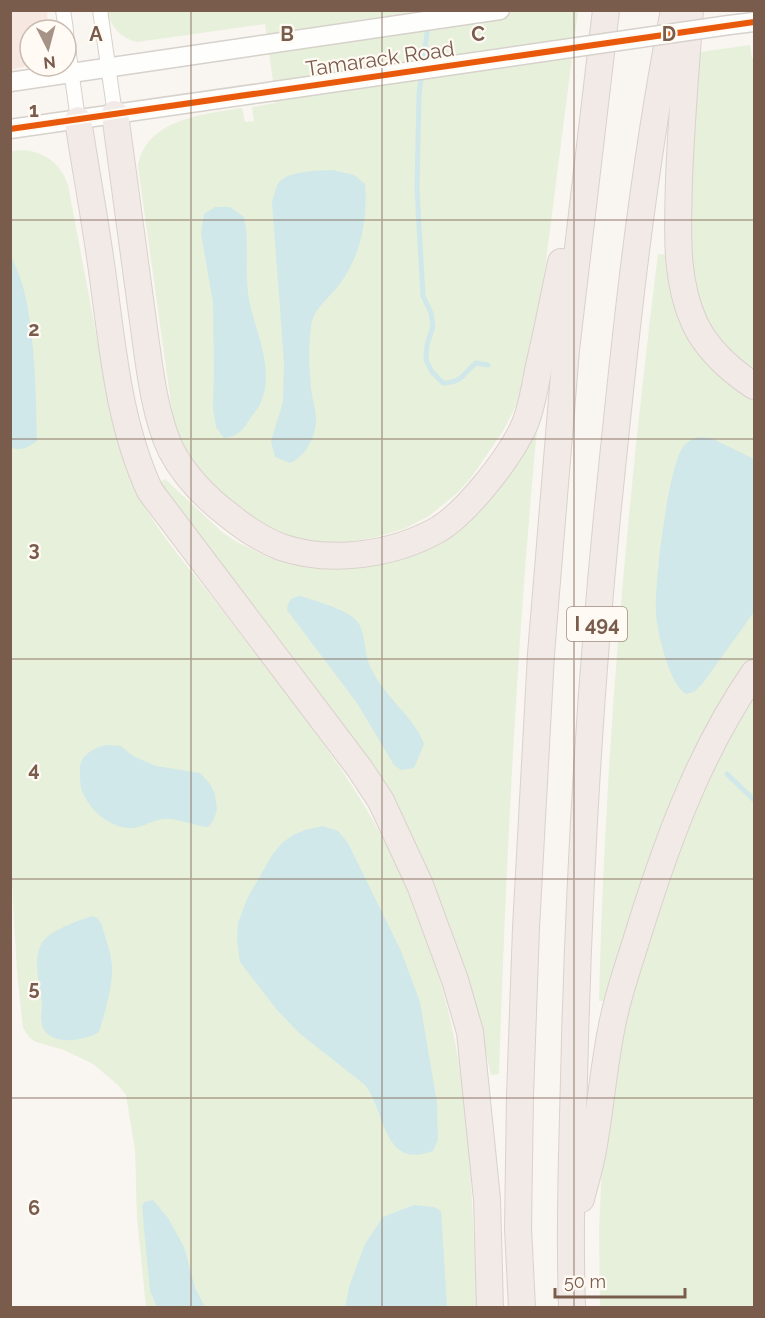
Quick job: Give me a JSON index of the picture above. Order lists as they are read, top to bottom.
{
  "streets": {
    "highway": ["I 494"],
    "street": ["Tamarack Road"]
  },
  "scale_bar": "50 m",
  "north": "bottom",
  "grid": {
    "columns": [
      "A",
      "B",
      "C",
      "D"
    ],
    "rows": [
      "1",
      "2",
      "3",
      "4",
      "5",
      "6"
    ]
  }
}
